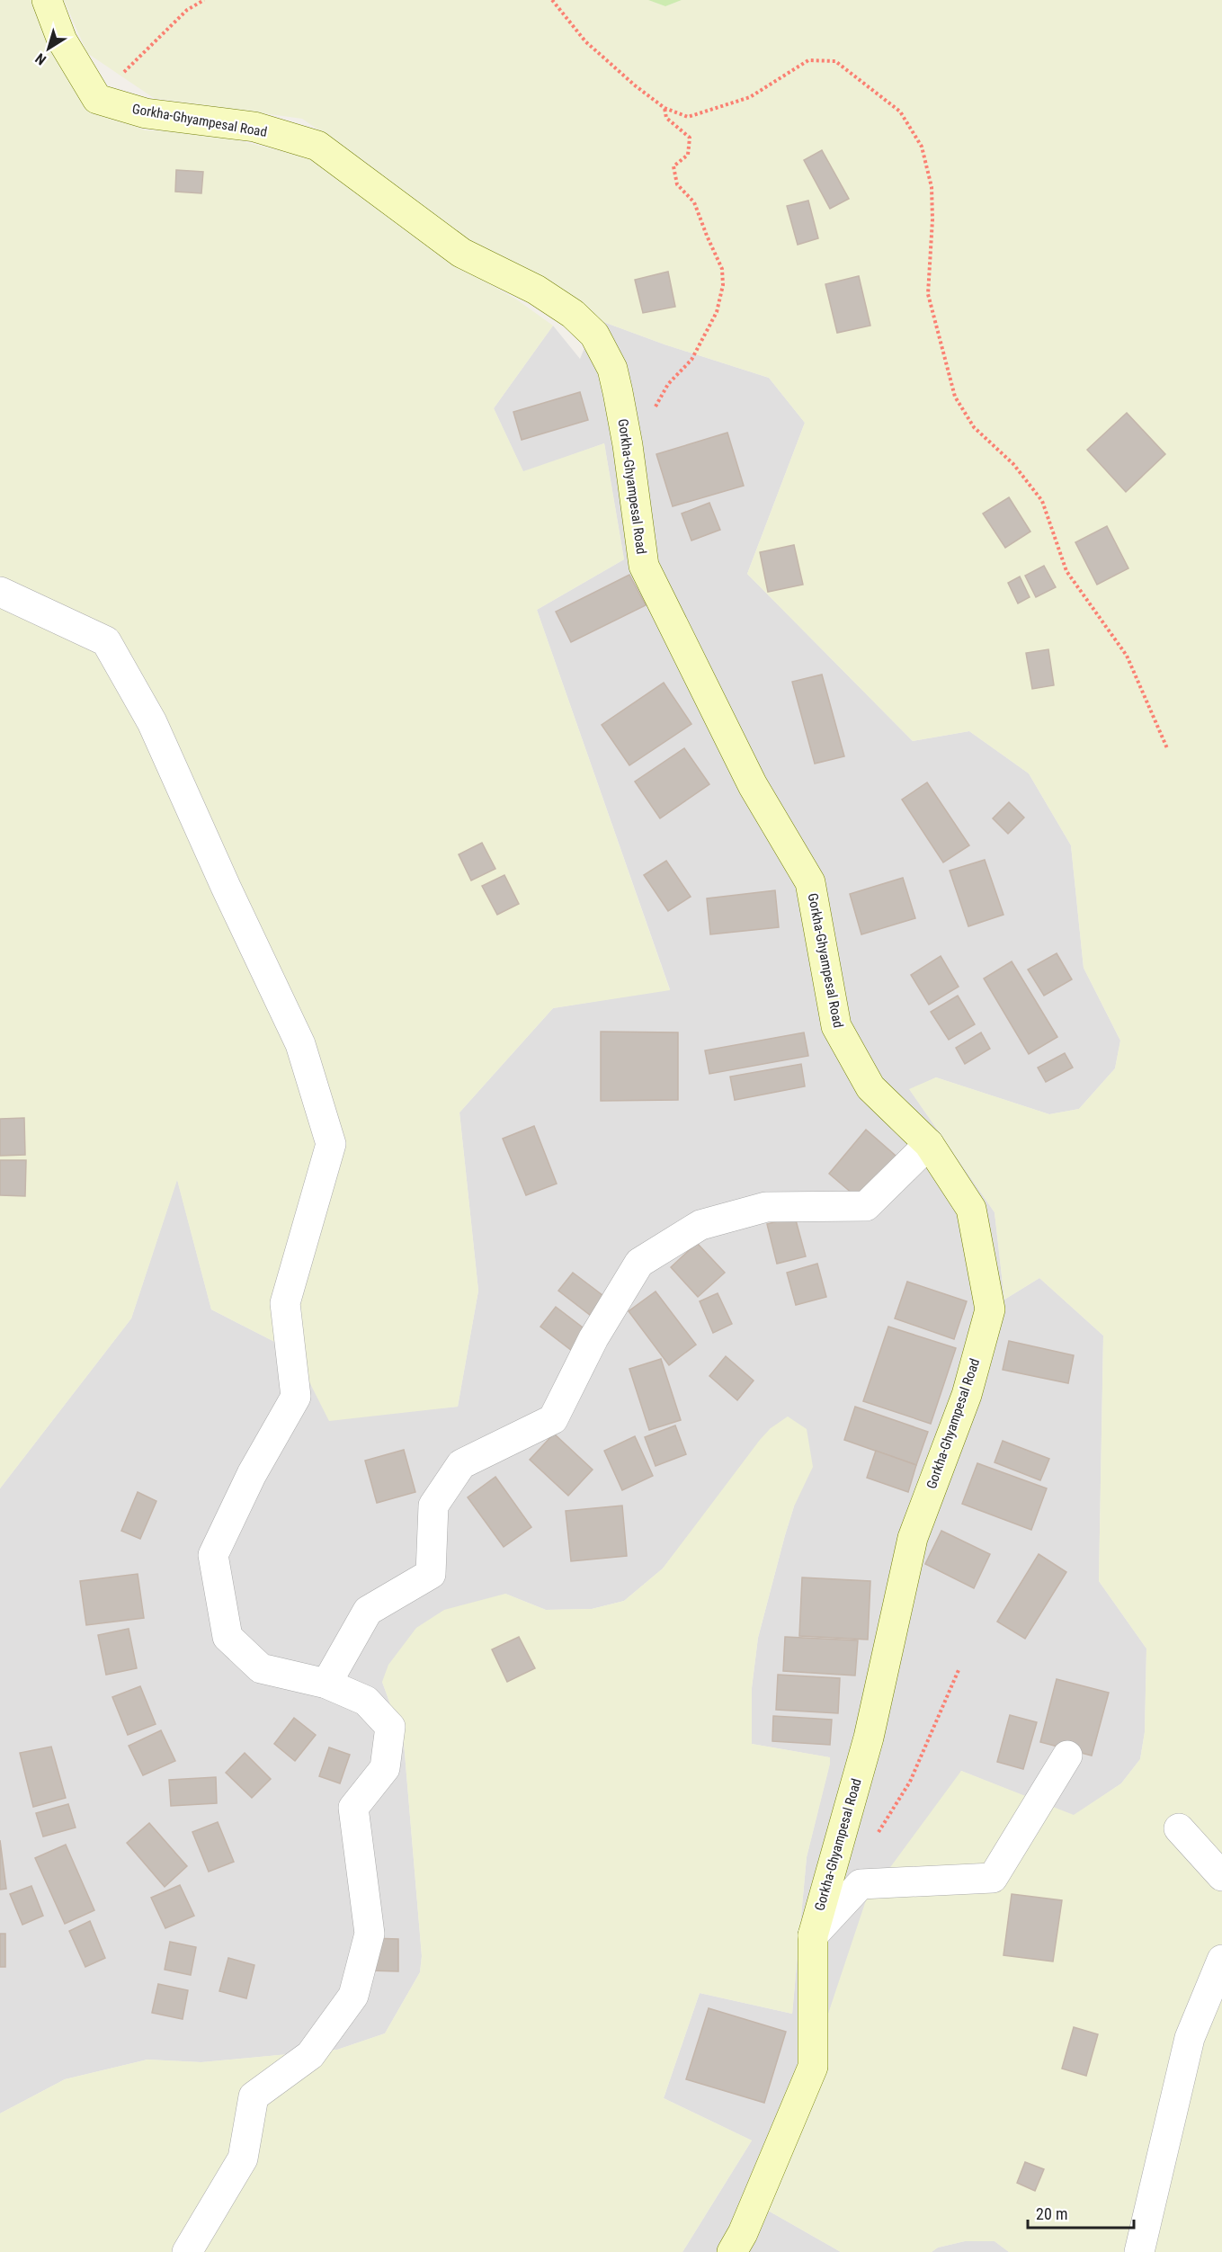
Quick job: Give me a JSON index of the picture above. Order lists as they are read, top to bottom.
{
  "streets": {
    "main road": ["Gorkha-Ghyampesal Road"]
  },
  "scale_bar": "20 m",
  "north": "bottom left"
}
